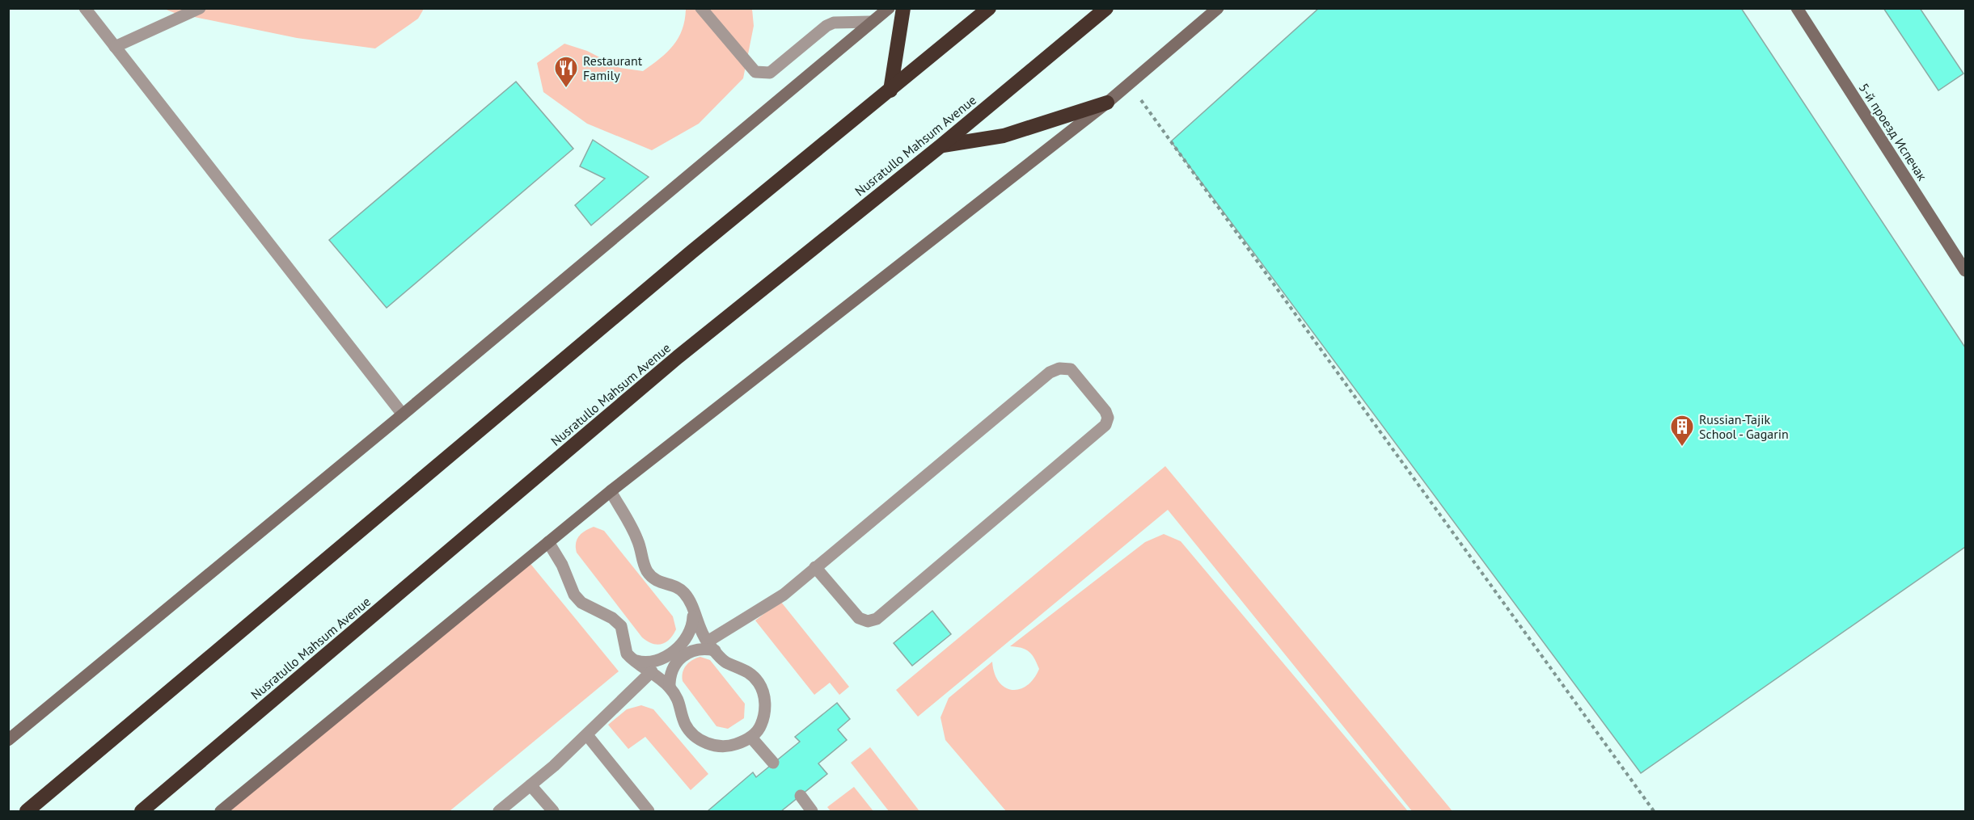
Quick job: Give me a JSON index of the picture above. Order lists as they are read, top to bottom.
{
  "streets": {
    "highway": ["Nusratullo Mahsum Avenue"],
    "street": ["5-й проезд Испечак"]
  },
  "places": {
    "restaurant": ["Restaurant Family"],
    "building": ["Russian-Tajik School - Gagarin"]
  }
}
